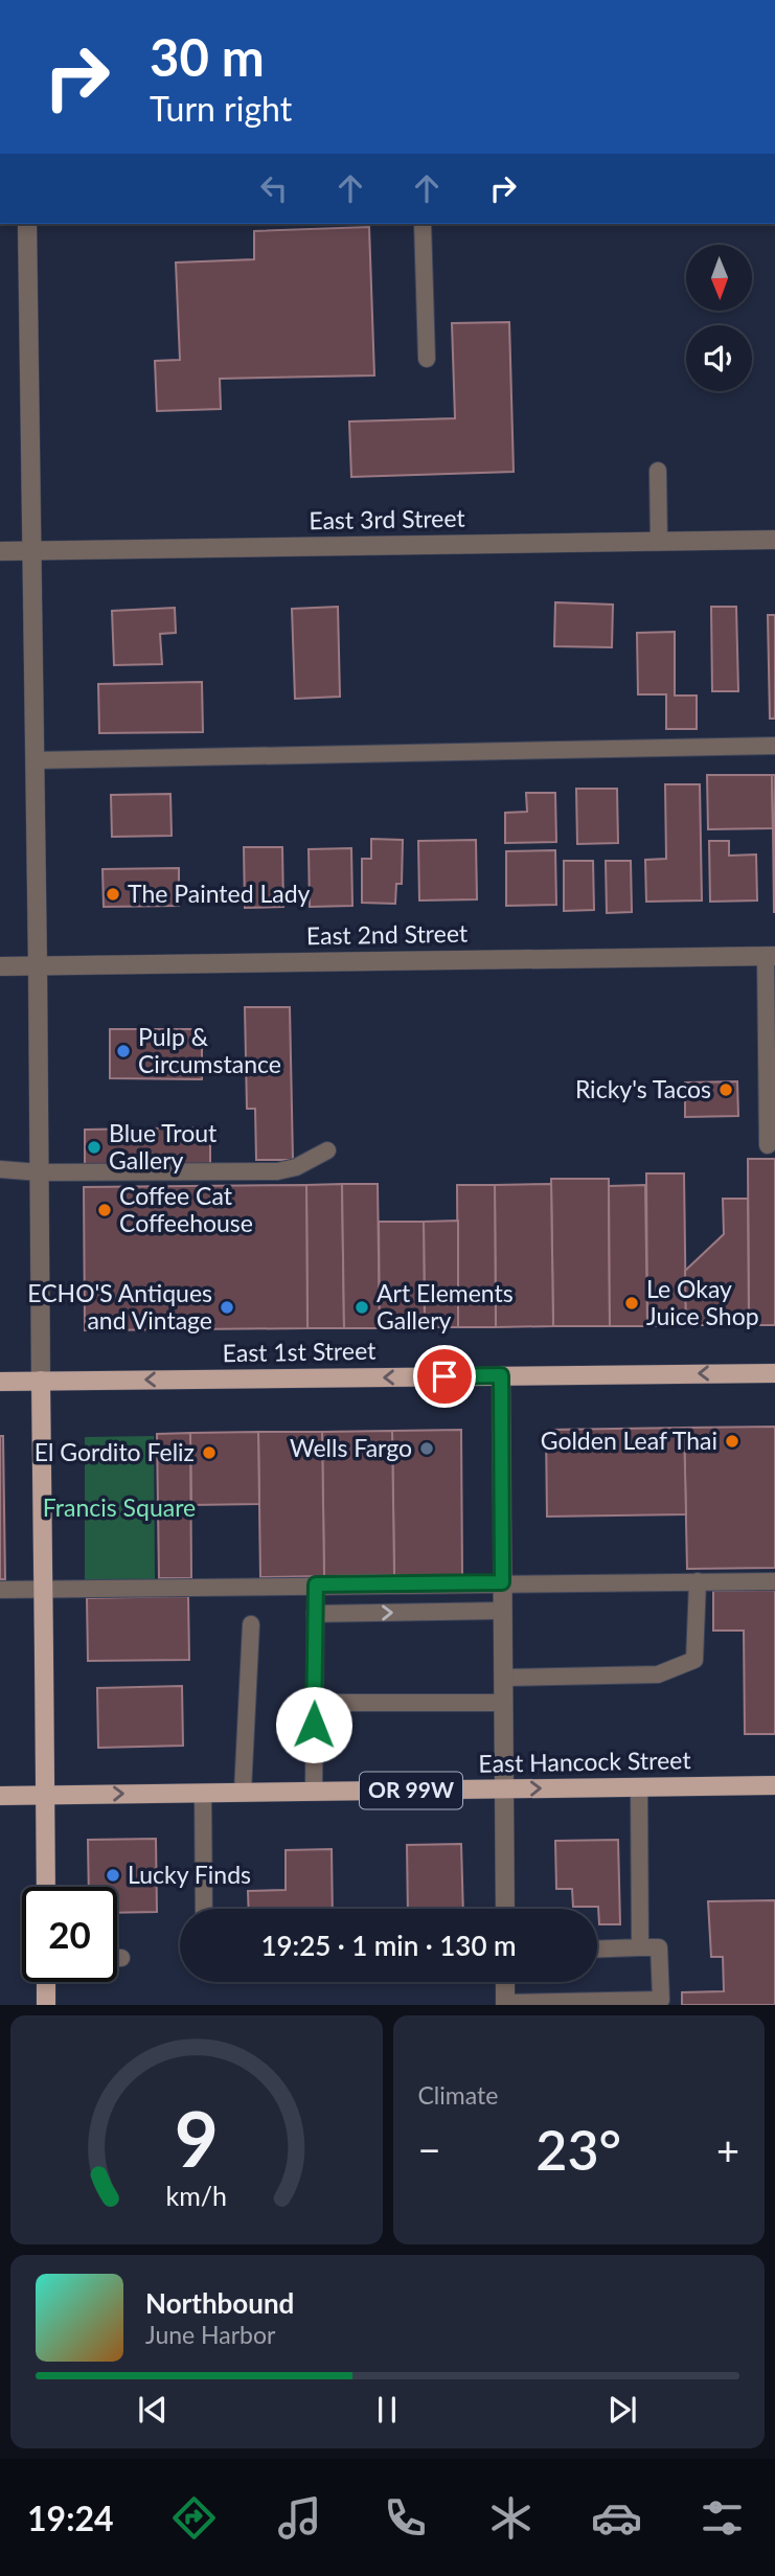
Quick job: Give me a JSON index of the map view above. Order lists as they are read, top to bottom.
{
  "streets": {
    "main road": ["East 1st Street", "East Hancock Street", "OR 99W"],
    "street": ["East 3rd Street", "East 2nd Street"]
  },
  "one_way": ["East 1st Street", "East Hancock Street"],
  "parks": ["Francis Square"],
  "places": [
    "The Painted Lady",
    "Pulp & Circumstance",
    "Ricky's Tacos",
    "Blue Trout Gallery",
    "Coffee Cat Coffeehouse",
    "Le Okay Juice Shop",
    "ECHO'S Antiques and Vintage",
    "Art Elements Gallery",
    "Golden Leaf Thai",
    "Wells Fargo",
    "El Gordito Feliz",
    "Lucky Finds"
  ],
  "north": "bottom",
  "page": {
    "turn": ["30 m", "Turn right"],
    "limit": "20",
    "trip": "19:25 · 1 min · 130 m",
    "tile": "Climate",
    "heat": ["−", "23°", "+"],
    "song": ["Northbound", "June Harbor"],
    "tabs": "19:24",
    "gauge": ["9", "km/h"]
  }
}
